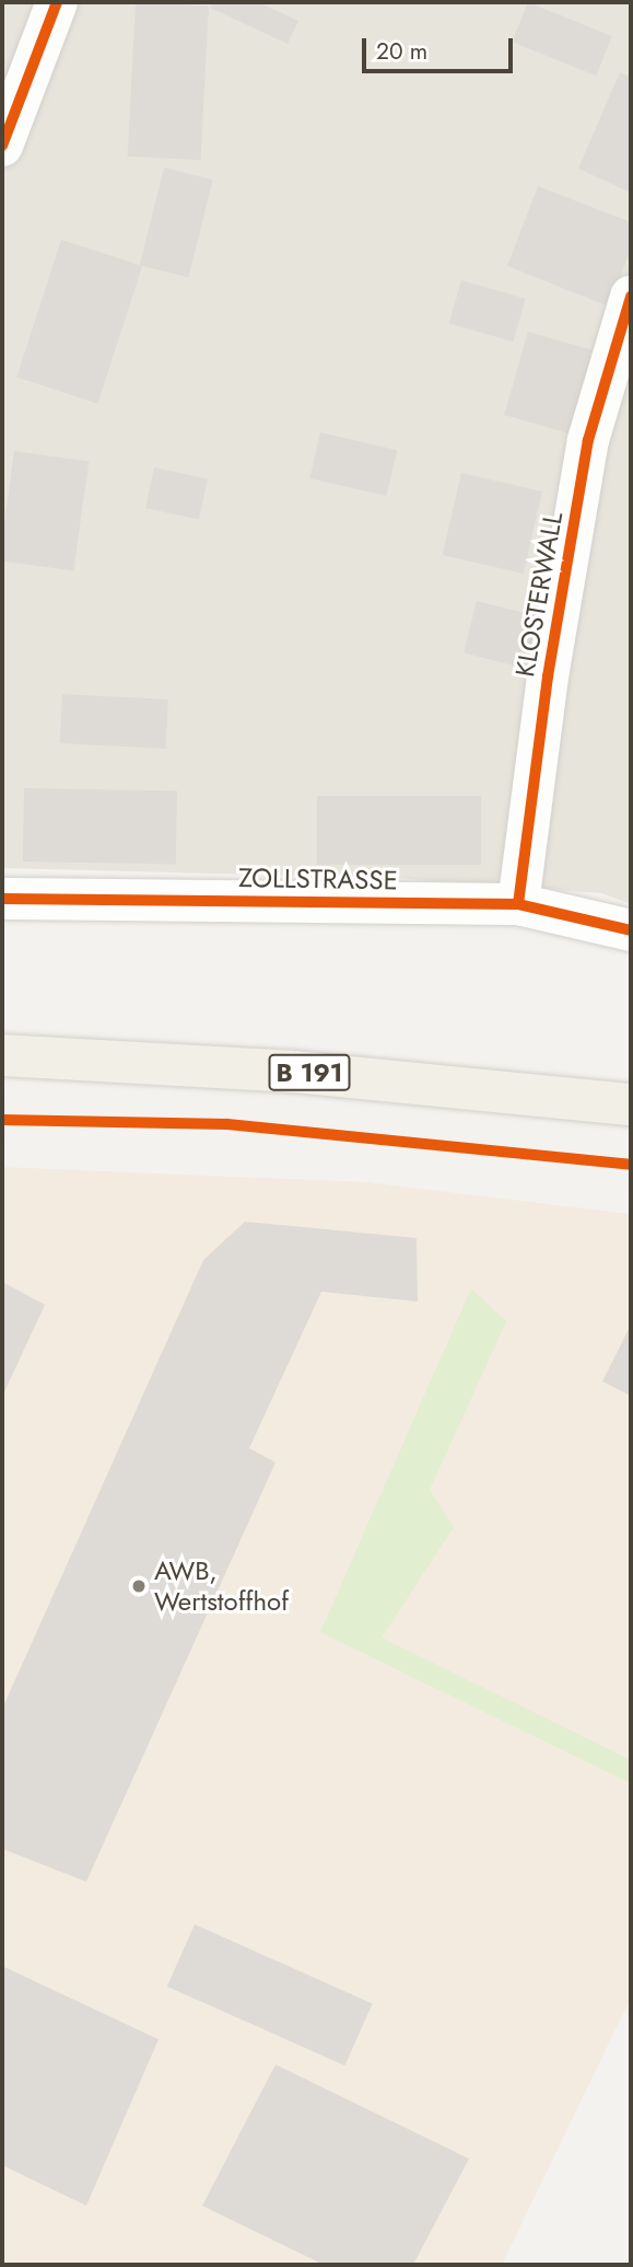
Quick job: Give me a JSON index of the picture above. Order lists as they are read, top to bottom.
{
  "streets": {
    "main road": ["B 191"],
    "street": ["KLOSTERWALL", "ZOLLSTRASSE"]
  },
  "crossings": [
    ["KLOSTERWALL", "ZOLLSTRASSE"]
  ],
  "places": ["AWB, Wertstoffhof"],
  "scale_bar": "20 m"
}
